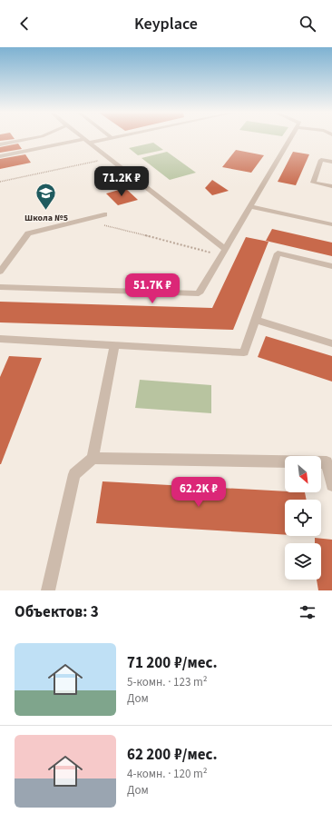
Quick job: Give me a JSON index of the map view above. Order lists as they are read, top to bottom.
{
  "places": {
    "school or university": ["Школа №5"]
  },
  "north": "bottom right",
  "page": {
    "header": "Keyplace",
    "price": ["71.2K ₽", "51.7K ₽", "62.2K ₽"],
    "heading": "Объектов: 3",
    "list": [
      {
        "name": "71 200 ₽/мес.",
        "note": "5-комн. · 123 m² · Дом"
      },
      {
        "name": "62 200 ₽/мес.",
        "note": "4-комн. · 120 m² · Дом"
      }
    ]
  }
}
